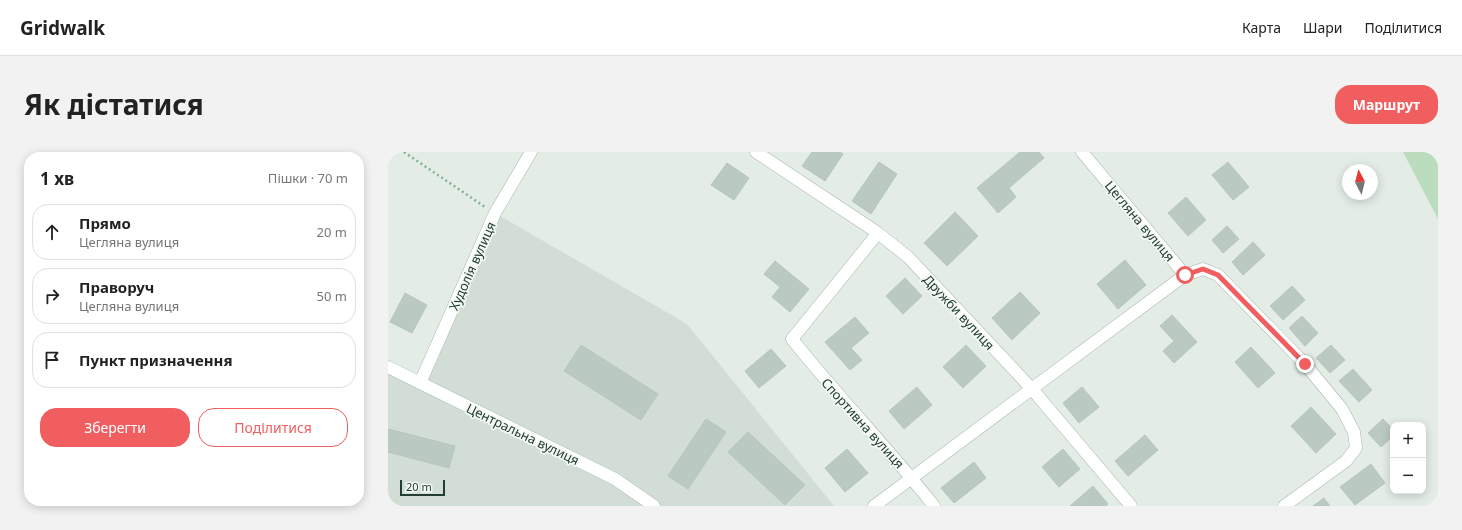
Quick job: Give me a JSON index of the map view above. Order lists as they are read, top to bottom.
{
  "streets": {
    "street": [
      "Цегляна вулиця",
      "Худолія вулиця",
      "Дружби вулиця",
      "Спортивна вулиця",
      "Центральна вулиця"
    ]
  },
  "crossings": [
    ["Худолія вулиця", "Центральна вулиця"],
    ["Дружби вулиця", "Спортивна вулиця"]
  ],
  "scale_bar": "20 m",
  "north": "top",
  "page": {
    "header": "Gridwalk",
    "nav": ["Карта", "Шари", "Поділитися"],
    "title": "Як дістатися",
    "buttons": [
      "Маршрут",
      ["Зберегти", "Поділитися"]
    ],
    "heading": ["1 хв", "Пішки · 70 m"],
    "list": [
      ["Прямо", "Цегляна вулиця", "20 m"],
      ["Праворуч", "Цегляна вулиця", "50 m"],
      "Пункт призначення"
    ],
    "map_buttons": ["+", "−"],
    "scale": "20 m"
  }
}
